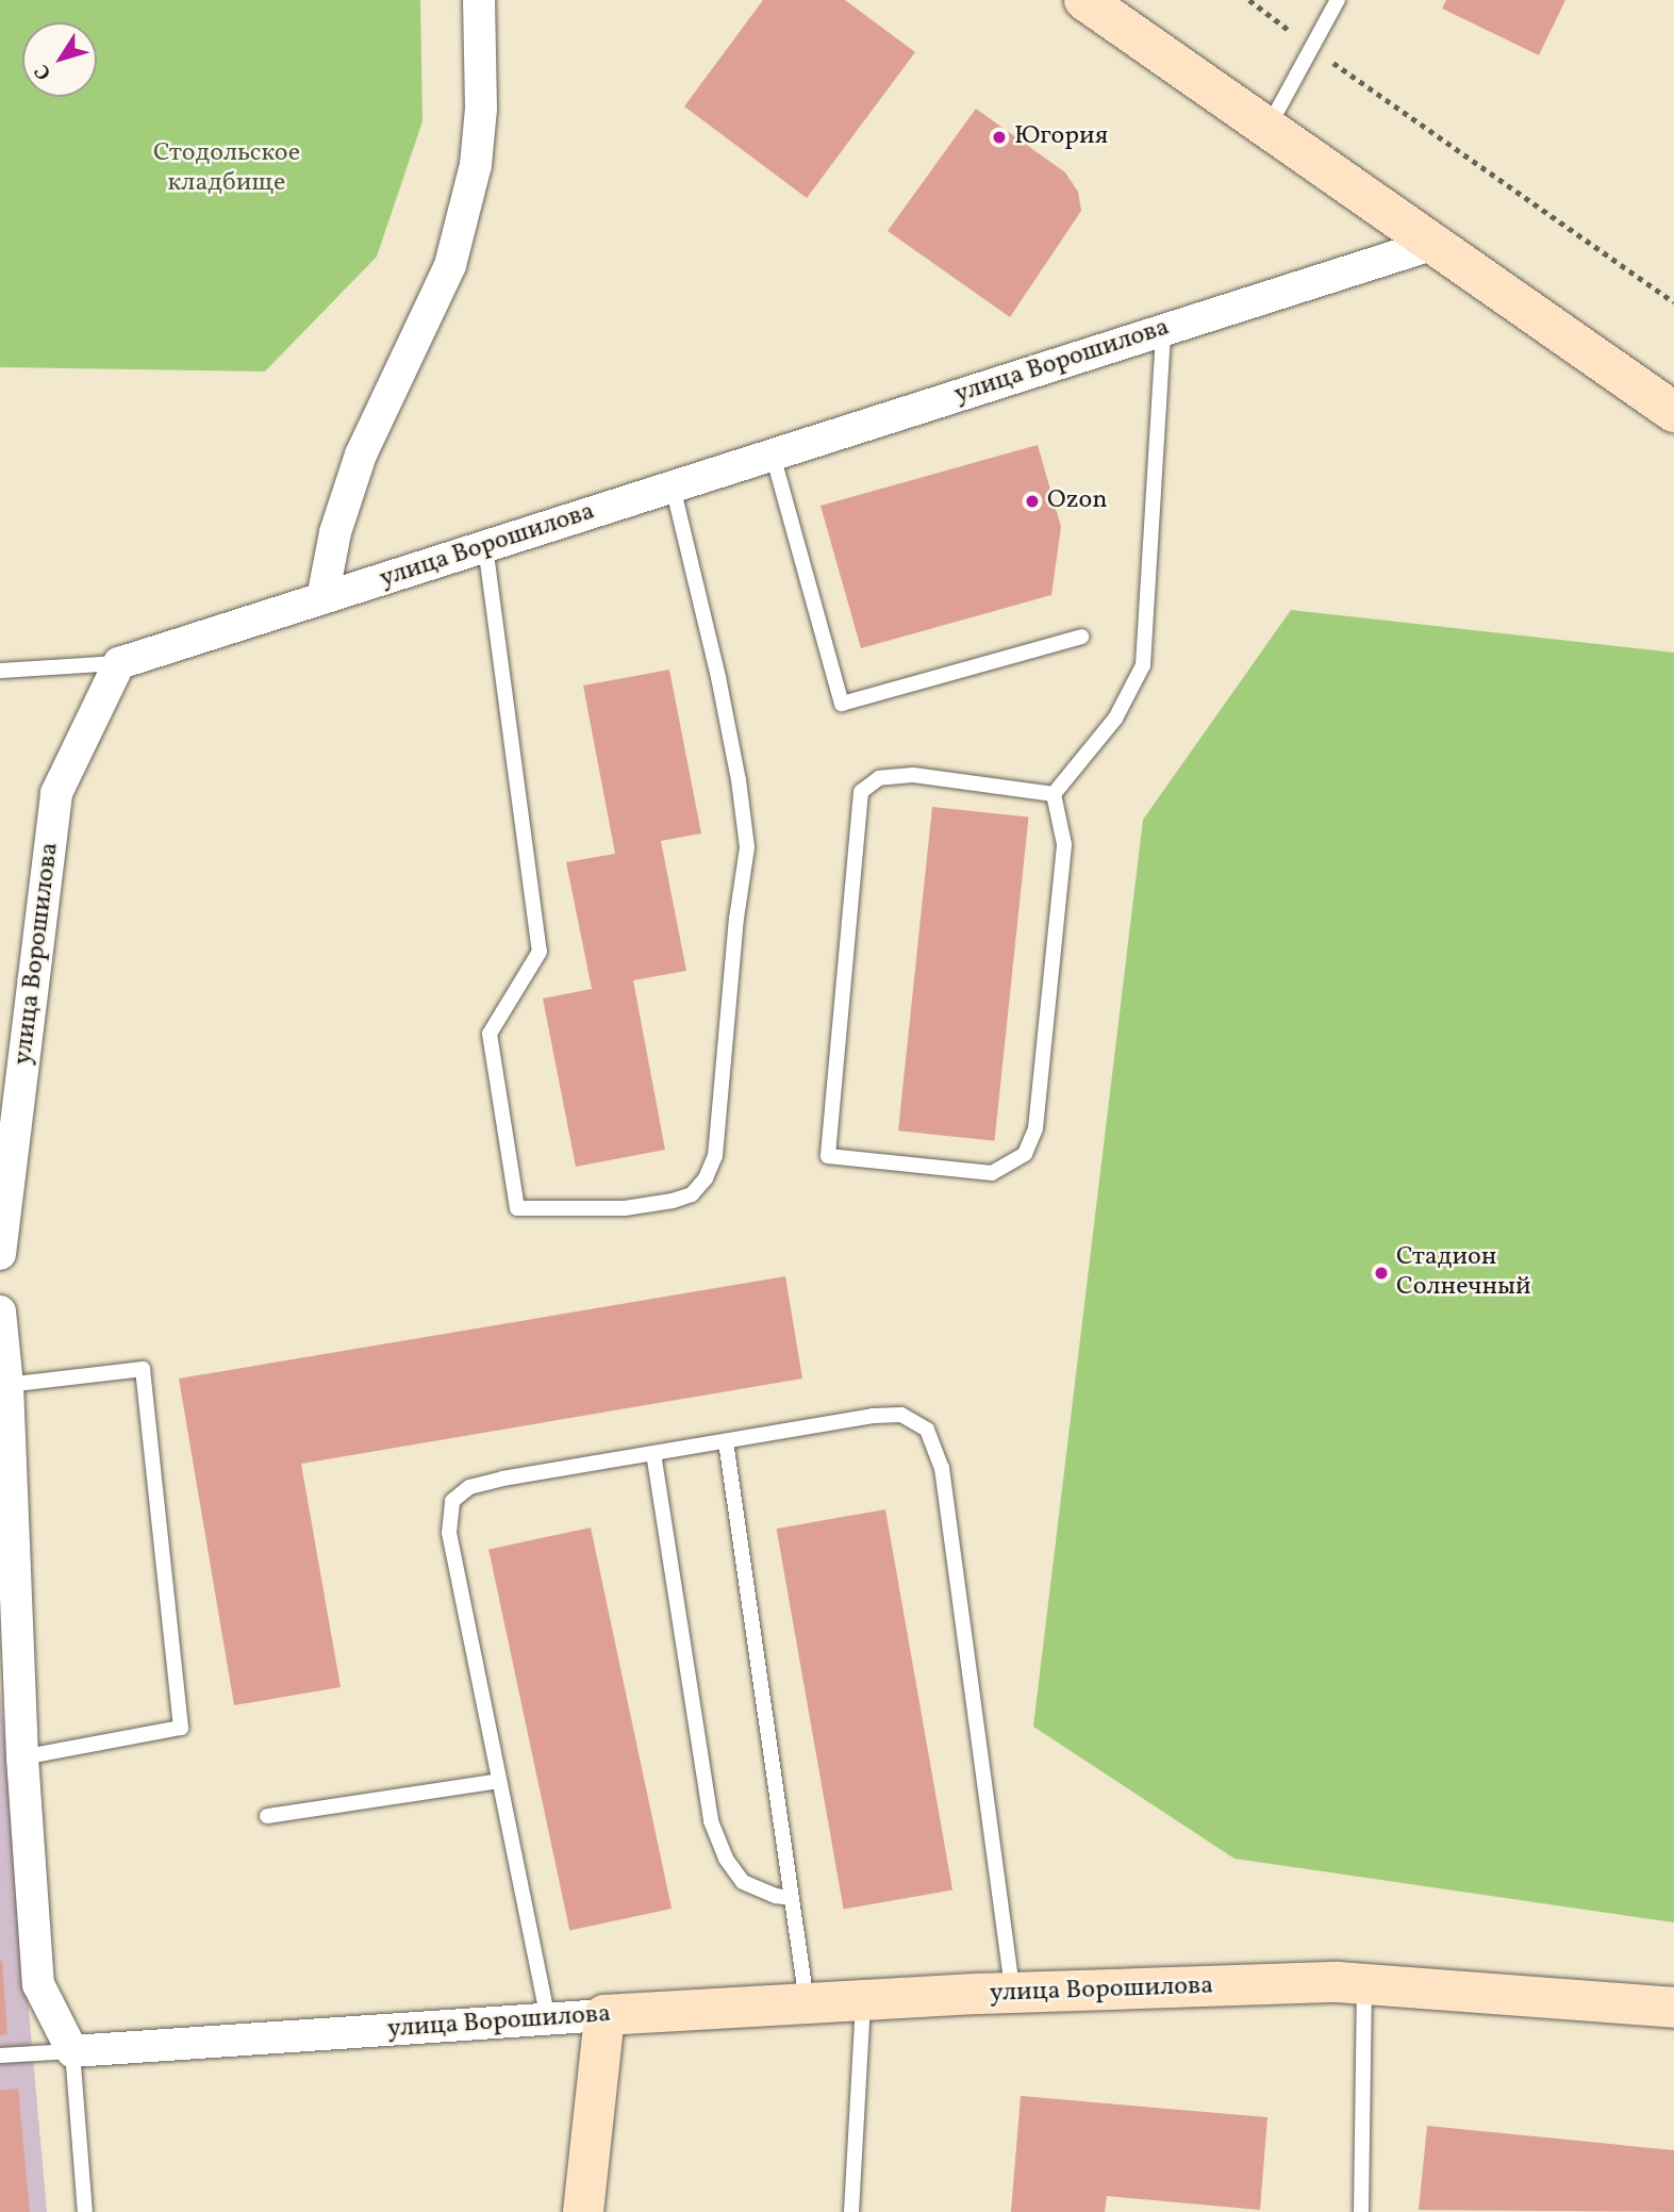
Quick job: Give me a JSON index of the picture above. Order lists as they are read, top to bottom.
{
  "streets": {
    "street": ["улица Ворошилова"]
  },
  "parks": ["Стодольское кладбище"],
  "places": ["Югория", "Ozon", "Стадион Солнечный"],
  "north": "bottom left"
}
